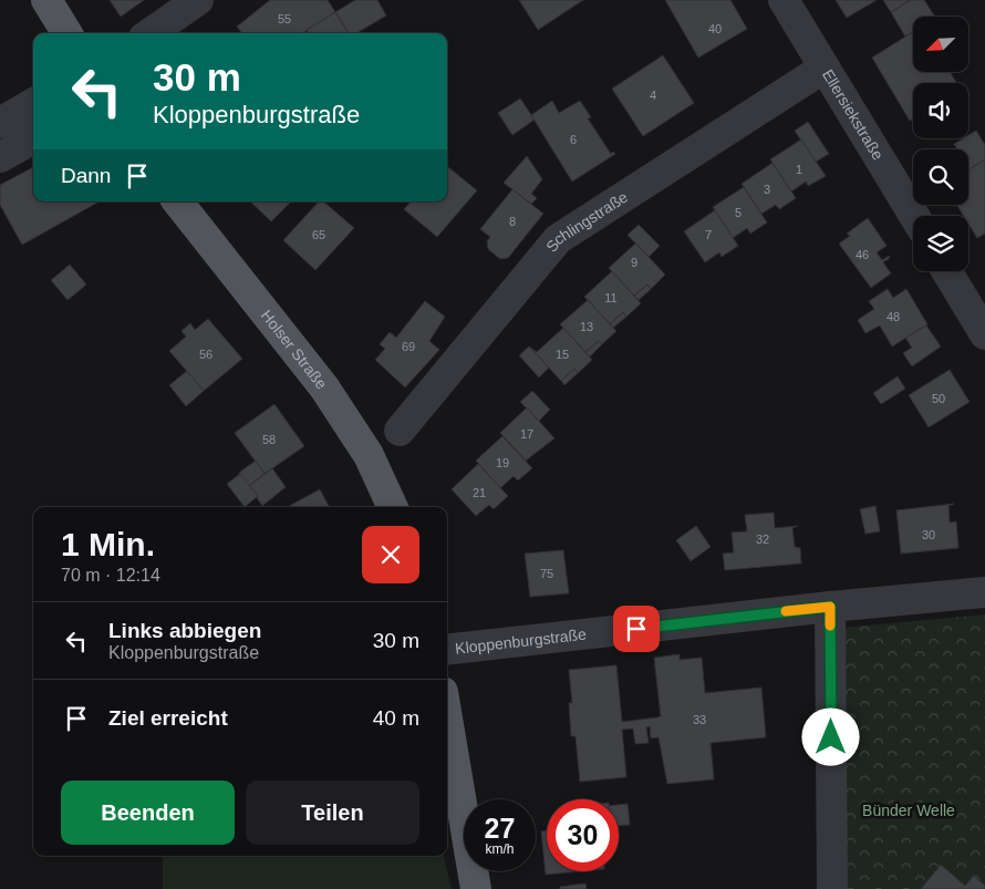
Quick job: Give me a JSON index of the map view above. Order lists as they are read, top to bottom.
{
  "streets": {
    "main road": ["Holser Straße"],
    "street": ["Ellersiekstraße", "Schlingstraße", "Kloppenburgstraße"]
  },
  "crossings": [
    ["Ellersiekstraße", "Schlingstraße"]
  ],
  "parks": ["Bünder Welle"],
  "house_numbers": [
    "55",
    "40",
    "4",
    "6",
    "1",
    "3",
    "5",
    "8",
    "65",
    "7",
    "46",
    "9",
    "11",
    "48",
    "13",
    "69",
    "56",
    "15",
    "50",
    "17",
    "58",
    "19",
    "21",
    "30",
    "32",
    "75",
    "33"
  ],
  "north": "bottom left",
  "page": {
    "turn": ["30 m", "Kloppenburgstraße"],
    "then": "Dann",
    "heading": ["1 Min.", "70 m · 12:14"],
    "list": [
      {
        "name": "Links abbiegen",
        "note": "Kloppenburgstraße",
        "value": "30 m"
      },
      {
        "name": "Ziel erreicht",
        "value": "40 m"
      }
    ],
    "buttons": ["Beenden", "Teilen"],
    "speed": "27 km/h",
    "limit": "30"
  }
}
